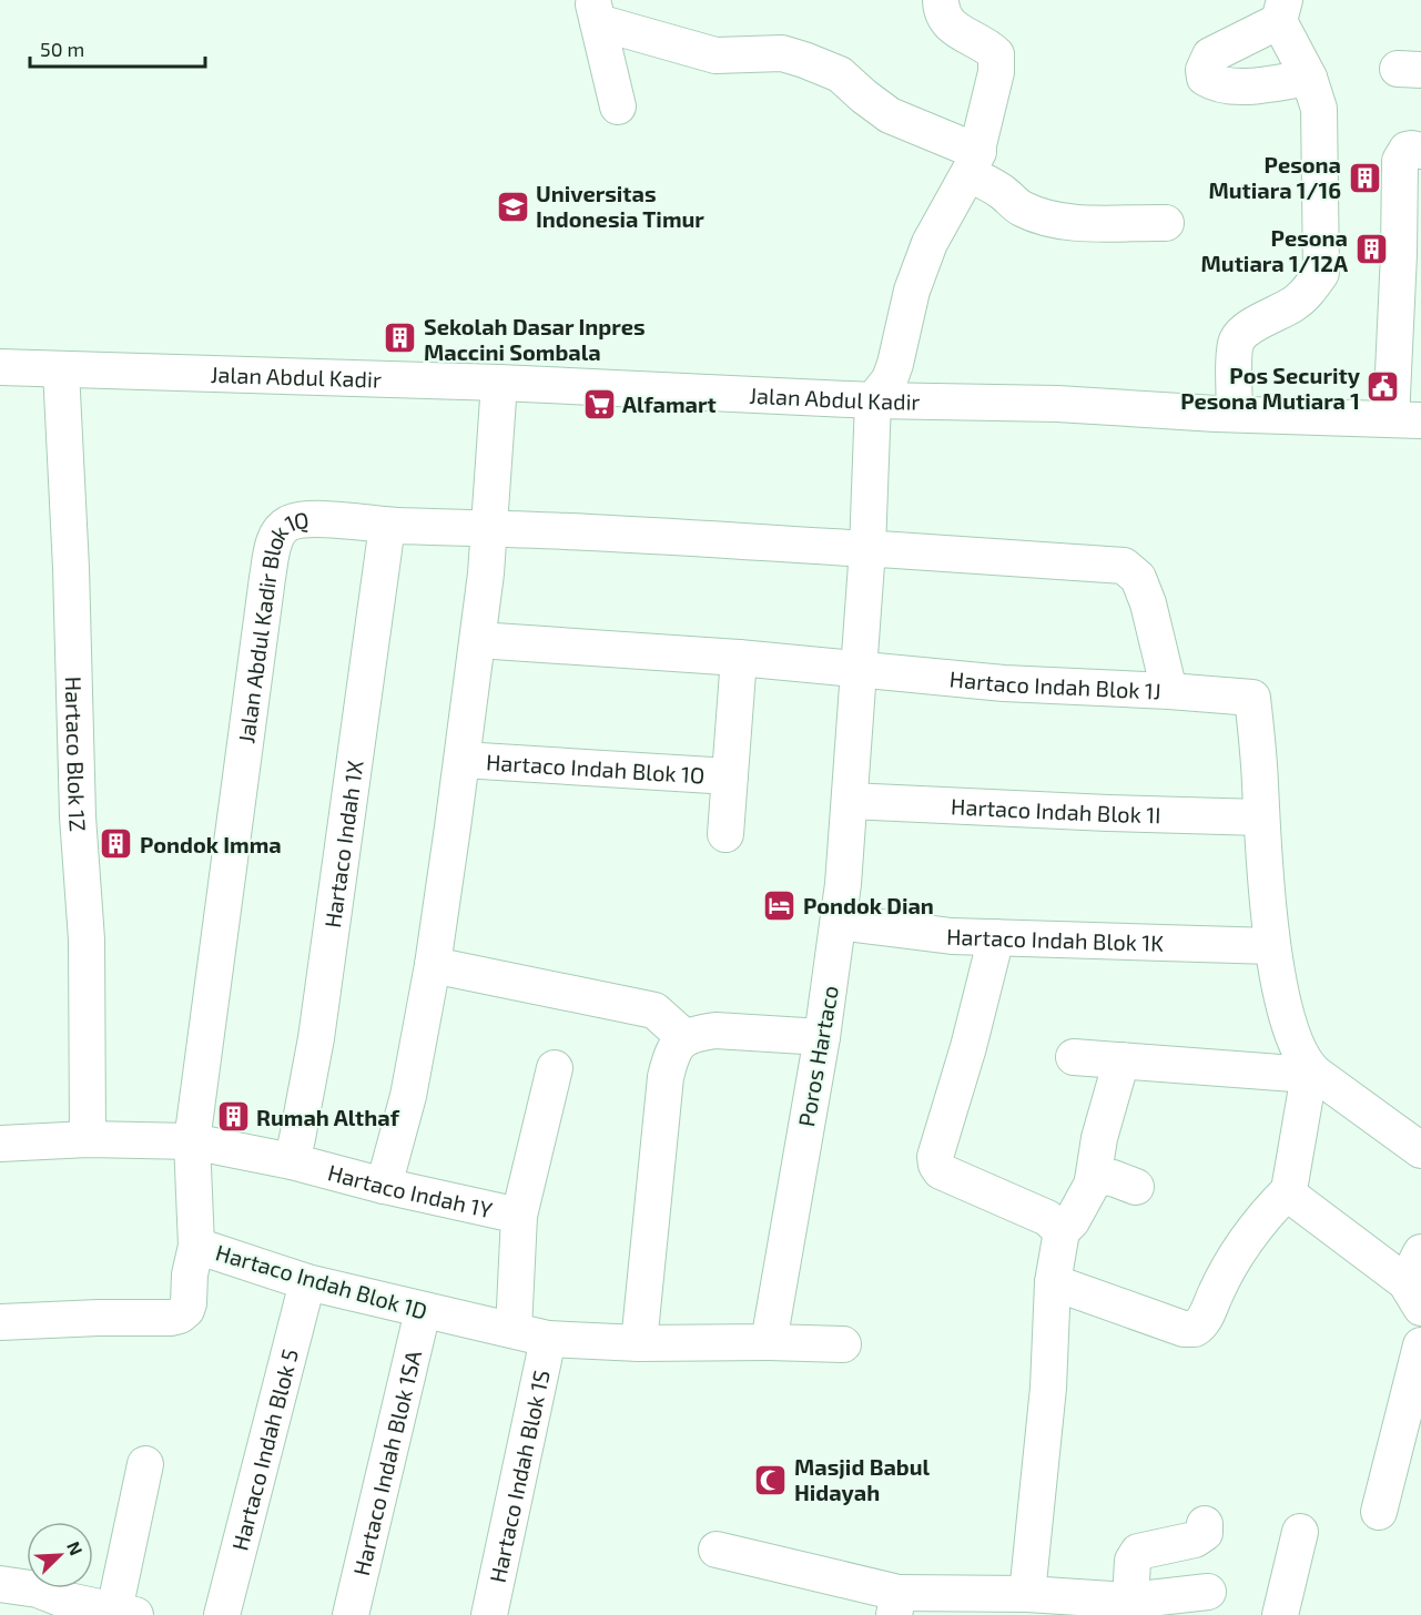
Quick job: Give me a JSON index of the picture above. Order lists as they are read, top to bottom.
{
  "streets": {
    "street": [
      "Jalan Abdul Kadir",
      "Jalan Abdul Kadir Blok 1Q",
      "Hartaco Indah Blok 1J",
      "Hartaco Blok 1Z",
      "Hartaco Indah Blok 1O",
      "Hartaco Indah Blok 1I",
      "Hartaco Indah 1X",
      "Hartaco Indah Blok 1K",
      "Poros Hartaco",
      "Hartaco Indah 1Y",
      "Hartaco Indah Blok 1D",
      "Hartaco Indah Blok 5",
      "Hartaco Indah Blok 1SA",
      "Hartaco Indah Blok 1S"
    ]
  },
  "crossings": [
    ["Jalan Abdul Kadir", "Hartaco Blok 1Z"],
    ["Jalan Abdul Kadir", "Poros Hartaco"],
    ["Jalan Abdul Kadir Blok 1Q", "Hartaco Indah Blok 1J"],
    ["Jalan Abdul Kadir Blok 1Q", "Hartaco Indah 1X"],
    ["Jalan Abdul Kadir Blok 1Q", "Poros Hartaco"],
    ["Jalan Abdul Kadir Blok 1Q", "Hartaco Indah 1Y"],
    ["Jalan Abdul Kadir Blok 1Q", "Hartaco Indah Blok 1D"],
    ["Hartaco Indah Blok 1J", "Hartaco Indah Blok 1I"],
    ["Hartaco Indah Blok 1J", "Poros Hartaco"],
    ["Hartaco Blok 1Z", "Hartaco Indah 1Y"],
    ["Hartaco Indah Blok 1I", "Poros Hartaco"],
    ["Hartaco Indah 1X", "Hartaco Indah 1Y"],
    ["Hartaco Indah Blok 1K", "Poros Hartaco"],
    ["Hartaco Indah 1Y", "Hartaco Indah Blok 1D"],
    ["Hartaco Indah Blok 1D", "Hartaco Indah Blok 5"],
    ["Hartaco Indah Blok 1D", "Hartaco Indah Blok 1SA"],
    ["Hartaco Indah Blok 1D", "Hartaco Indah Blok 1S"]
  ],
  "places": {
    "building": [
      "Pesona Mutiara 1/16",
      "Pesona Mutiara 1/12A",
      "Sekolah Dasar Inpres Maccini Sombala",
      "Pondok Imma",
      "Rumah Althaf"
    ],
    "school or university": ["Universitas Indonesia Timur"],
    "public building": ["Pos Security Pesona Mutiara 1"],
    "supermarket": ["Alfamart"],
    "hotel": ["Pondok Dian"],
    "mosque": ["Masjid Babul Hidayah"]
  },
  "scale_bar": "50 m",
  "north": "top right"
}
